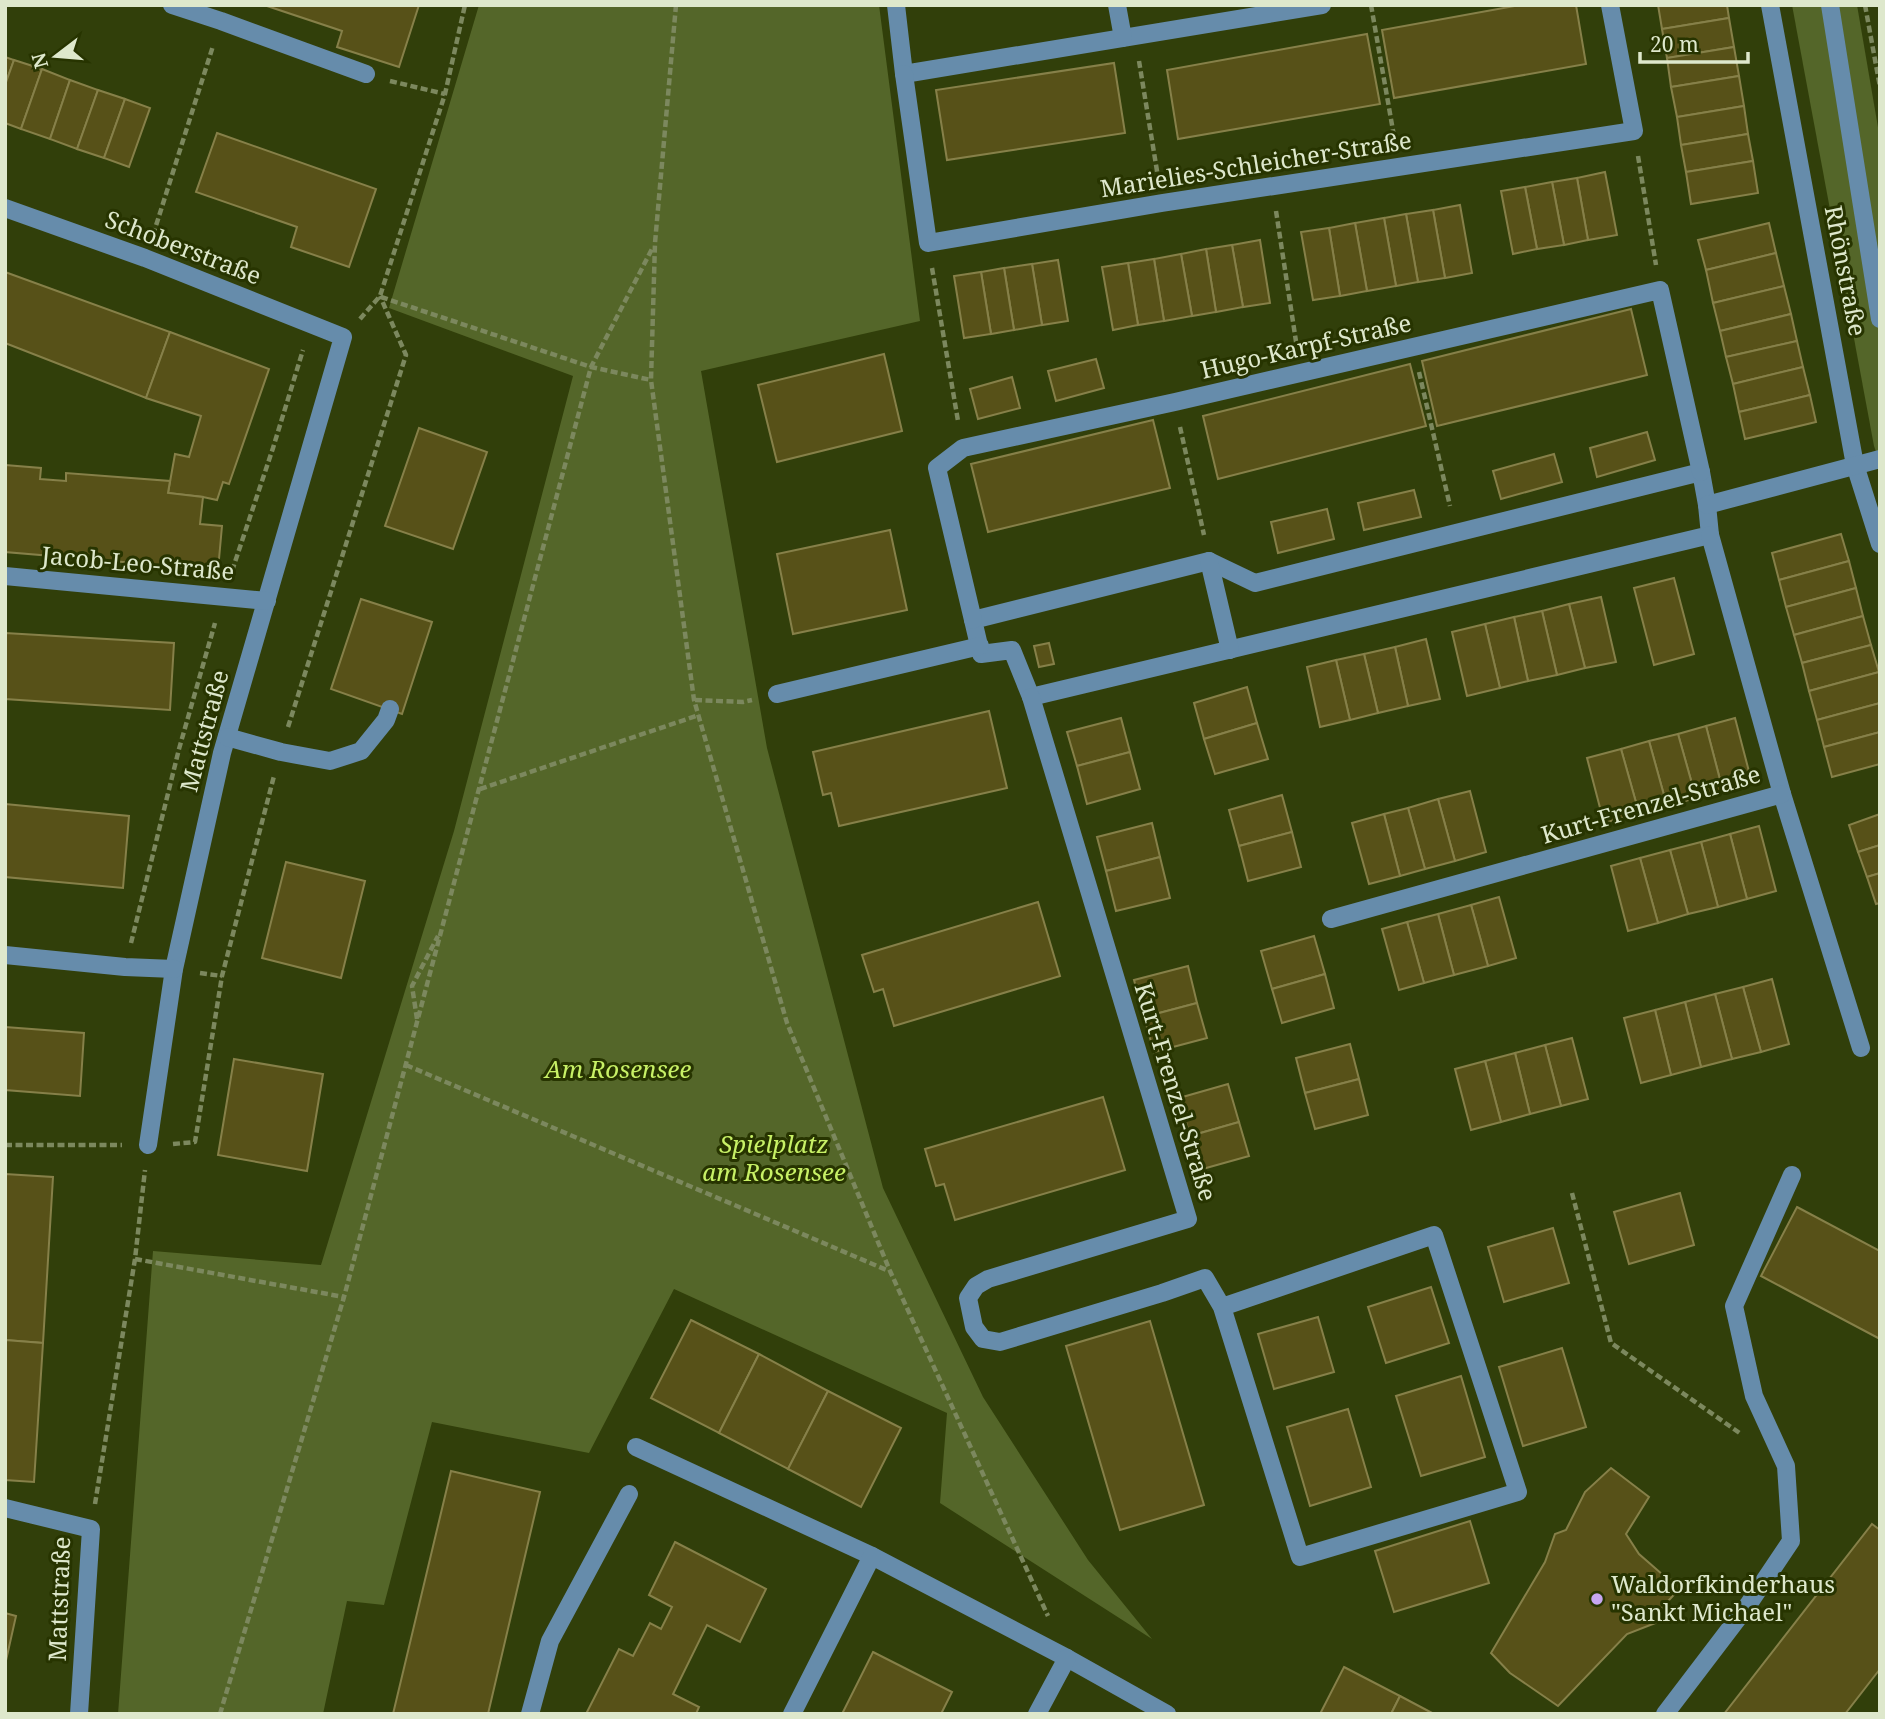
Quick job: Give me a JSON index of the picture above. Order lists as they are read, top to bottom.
{
  "streets": {
    "street": [
      "Marielies-Schleicher-Straße",
      "Schoberstraße",
      "Rhönstraße",
      "Hugo-Karpf-Straße",
      "Jacob-Leo-Straße",
      "Mattstraße",
      "Kurt-Frenzel-Straße"
    ]
  },
  "crossings": [
    ["Schoberstraße", "Mattstraße"],
    ["Jacob-Leo-Straße", "Mattstraße"]
  ],
  "parks": ["Am Rosensee", "Spielplatz am Rosensee"],
  "places": ["Waldorfkinderhaus \"Sankt Michael\""],
  "scale_bar": "20 m",
  "north": "left"
}
